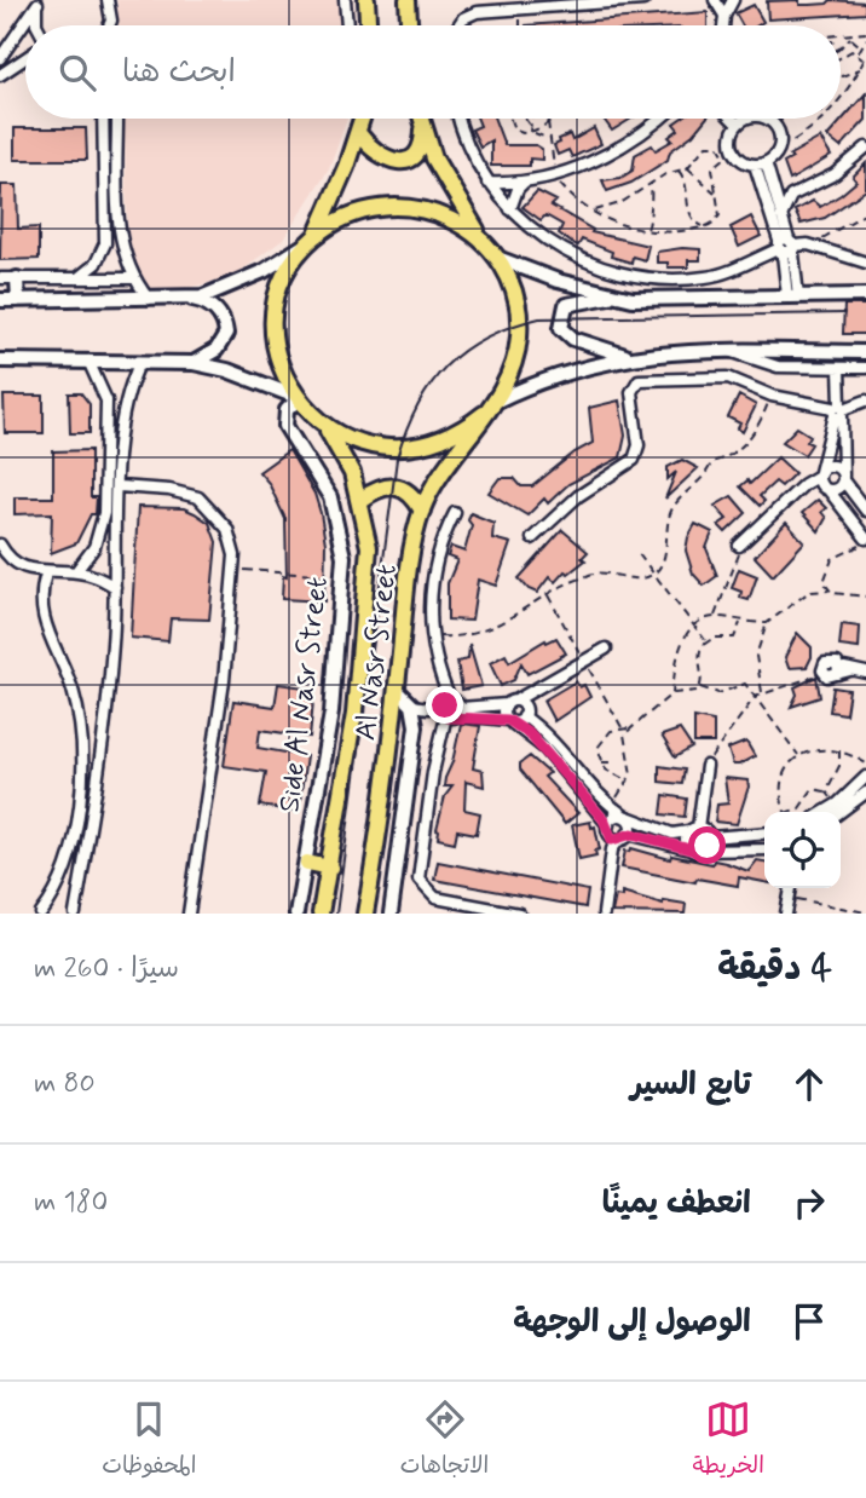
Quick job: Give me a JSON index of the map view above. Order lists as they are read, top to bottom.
{
  "streets": {
    "main road": ["Al Nasr Street"],
    "street": ["Side Al Nasr Street"]
  },
  "crossings": [
    ["Al Nasr Street", "Side Al Nasr Street"]
  ],
  "page": {
    "search": "ابحث هنا",
    "heading": ["4 دقيقة", "سيرًا · 260 m"],
    "list": [
      ["تابع السير", "80 m"],
      ["انعطف يمينًا", "180 m"],
      "الوصول إلى الوجهة"
    ],
    "nav": ["الخريطة", "الاتجاهات", "المحفوظات"]
  }
}
